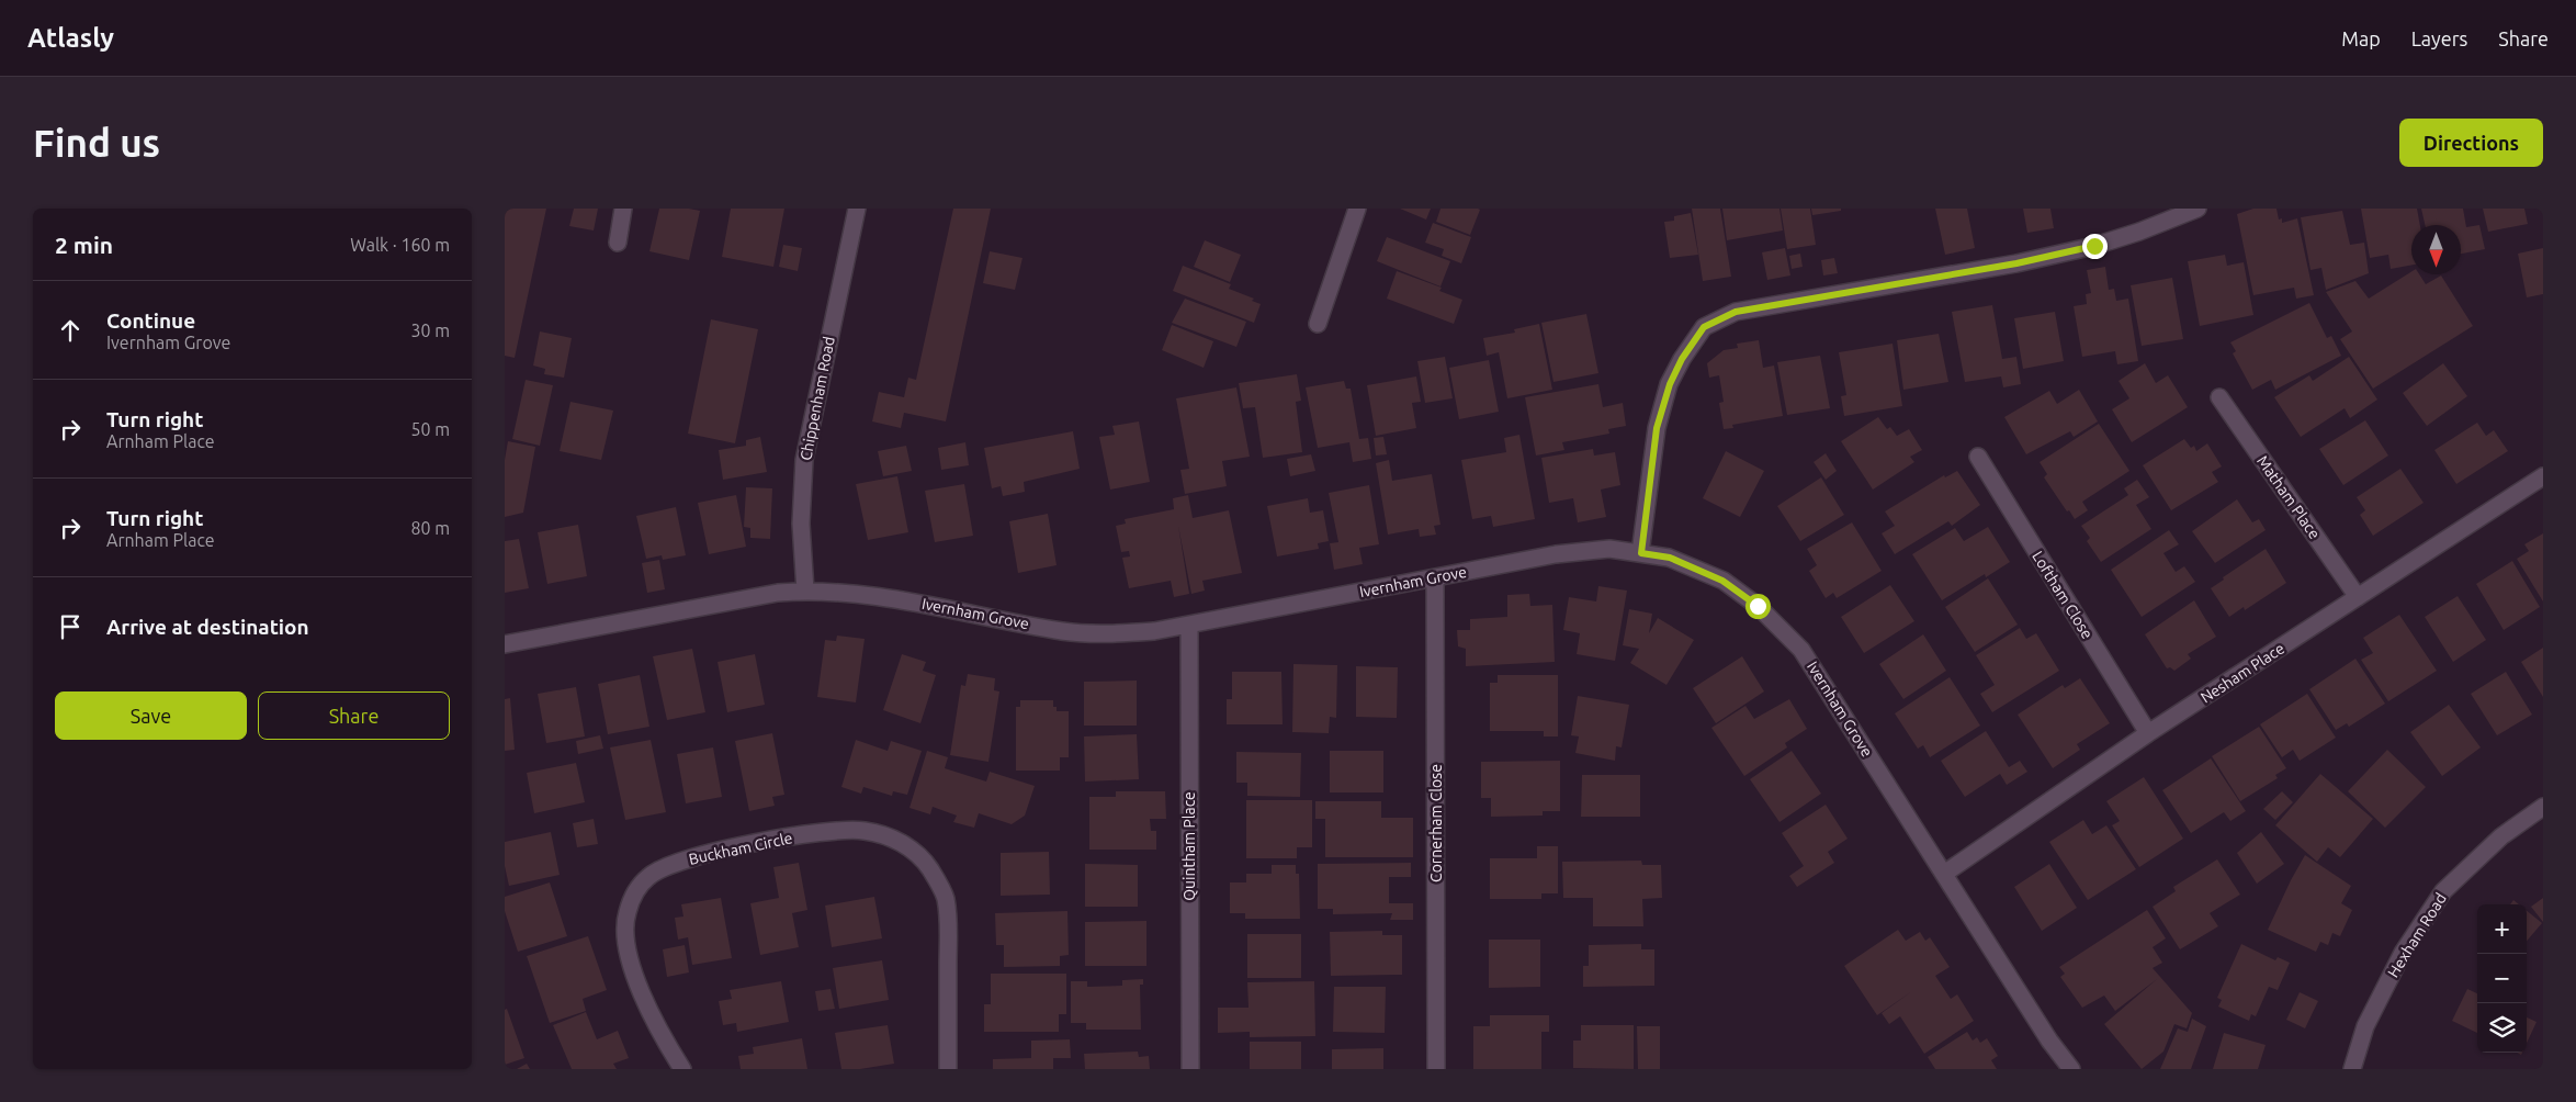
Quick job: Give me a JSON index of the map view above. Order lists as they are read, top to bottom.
{
  "streets": {
    "street": [
      "Chippenham Road",
      "Matham Place",
      "Ivernham Grove",
      "Loftham Close",
      "Nesham Place",
      "Cornerham Close",
      "Quintham Place",
      "Buckham Circle",
      "Hexham Road"
    ]
  },
  "crossings": [
    ["Chippenham Road", "Ivernham Grove"],
    ["Matham Place", "Nesham Place"],
    ["Ivernham Grove", "Nesham Place"],
    ["Ivernham Grove", "Cornerham Close"],
    ["Ivernham Grove", "Quintham Place"],
    ["Loftham Close", "Nesham Place"]
  ],
  "north": "bottom",
  "page": {
    "header": "Atlasly",
    "nav": ["Map", "Layers", "Share"],
    "buttons": [
      "Directions",
      ["Save", "Share"]
    ],
    "title": "Find us",
    "heading": ["2 min", "Walk · 160 m"],
    "list": [
      ["Continue", "Ivernham Grove", "30 m"],
      ["Turn right", "Arnham Place", "50 m"],
      ["Turn right", "Arnham Place", "80 m"],
      "Arrive at destination"
    ],
    "map_buttons": ["+", "−"]
  }
}
